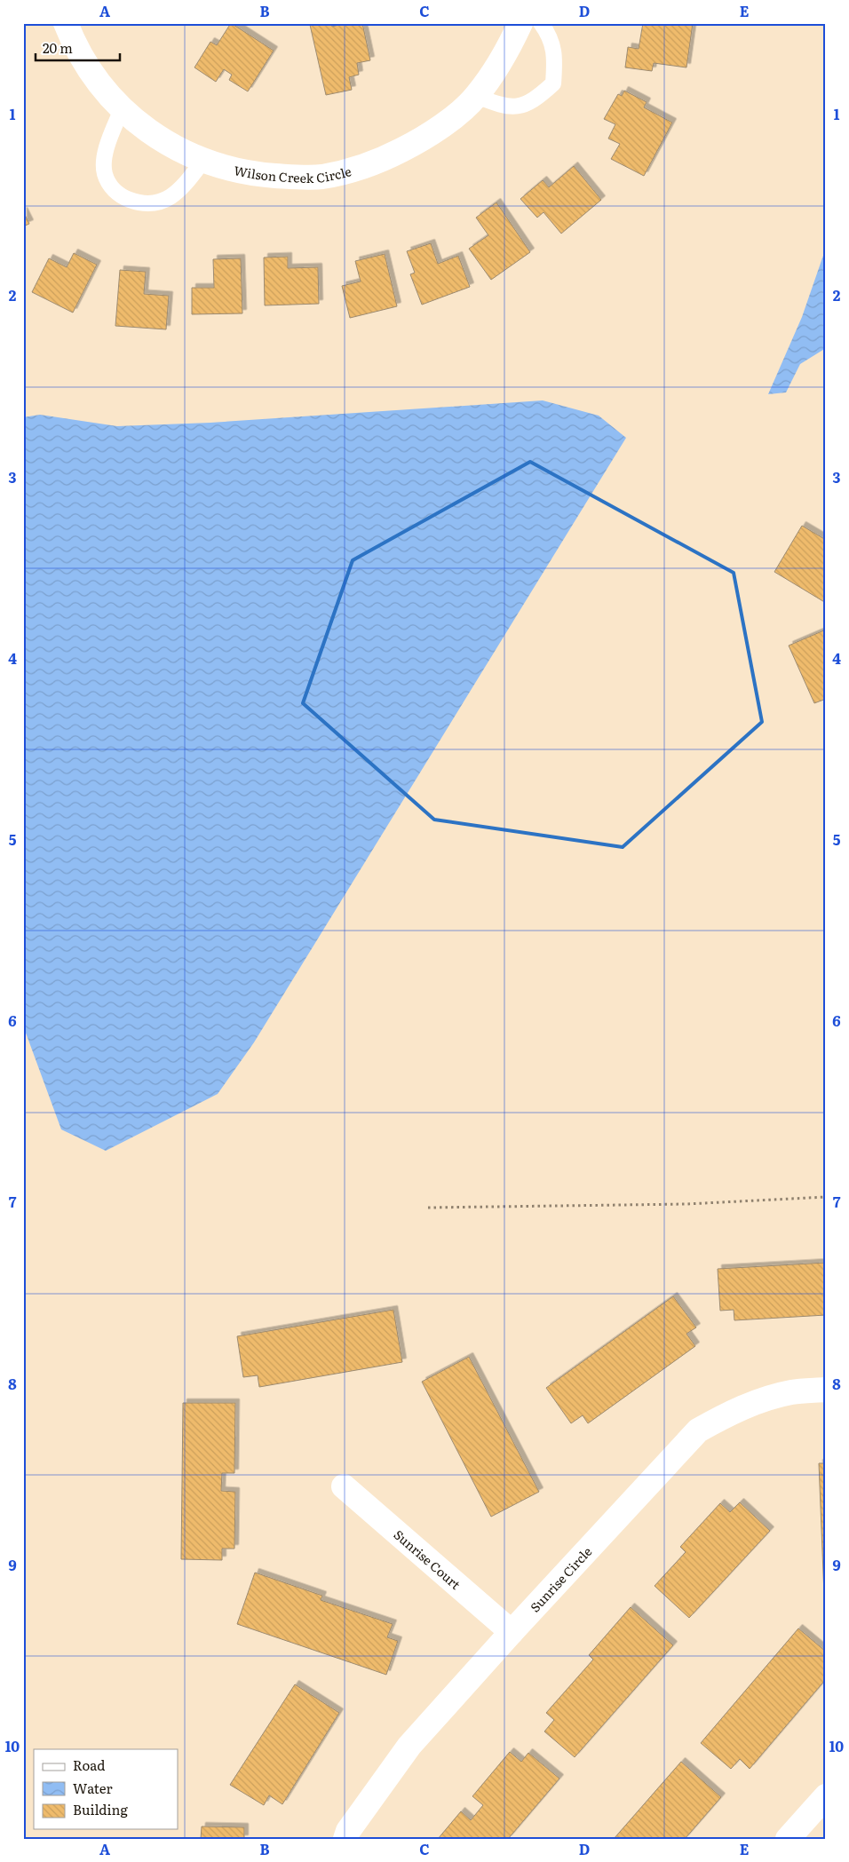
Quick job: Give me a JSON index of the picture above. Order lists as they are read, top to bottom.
{
  "streets": {
    "street": ["Wilson Creek Circle", "Sunrise Court", "Sunrise Circle"]
  },
  "crossings": [
    ["Sunrise Court", "Sunrise Circle"]
  ],
  "legend": ["Road", "Water", "Building"],
  "scale_bar": "20 m",
  "grid": {
    "columns": [
      "A",
      "B",
      "C",
      "D",
      "E"
    ],
    "rows": [
      "1",
      "2",
      "3",
      "4",
      "5",
      "6",
      "7",
      "8",
      "9",
      "10"
    ]
  }
}
